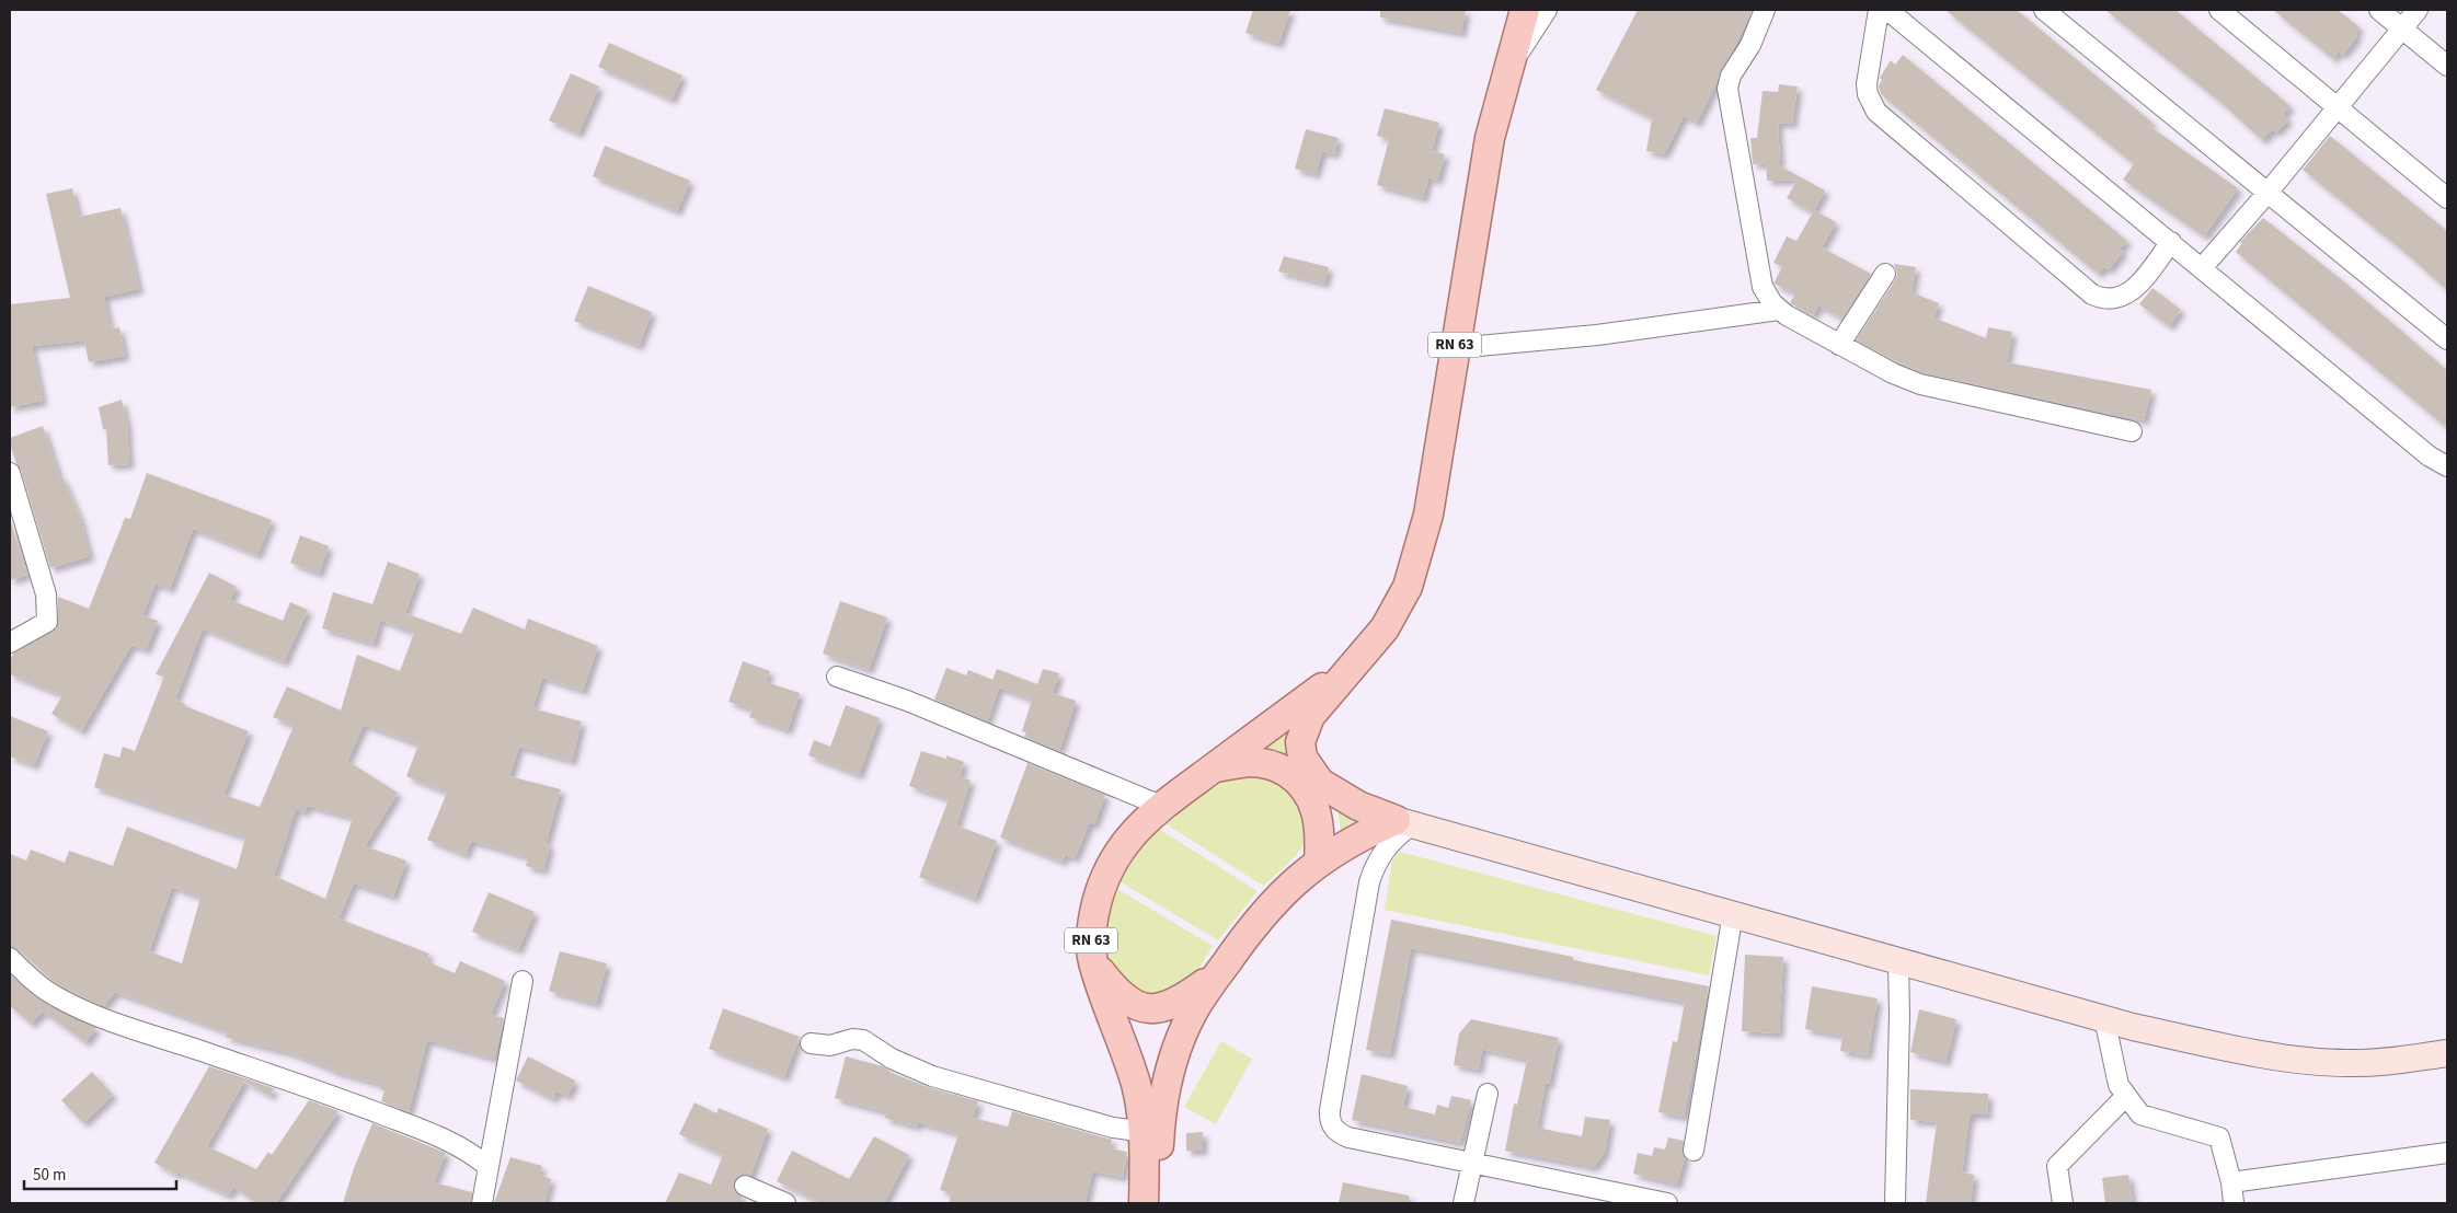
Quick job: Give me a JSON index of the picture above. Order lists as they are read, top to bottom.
{
  "streets": {
    "main road": ["RN 63"]
  },
  "scale_bar": "50 m"
}
